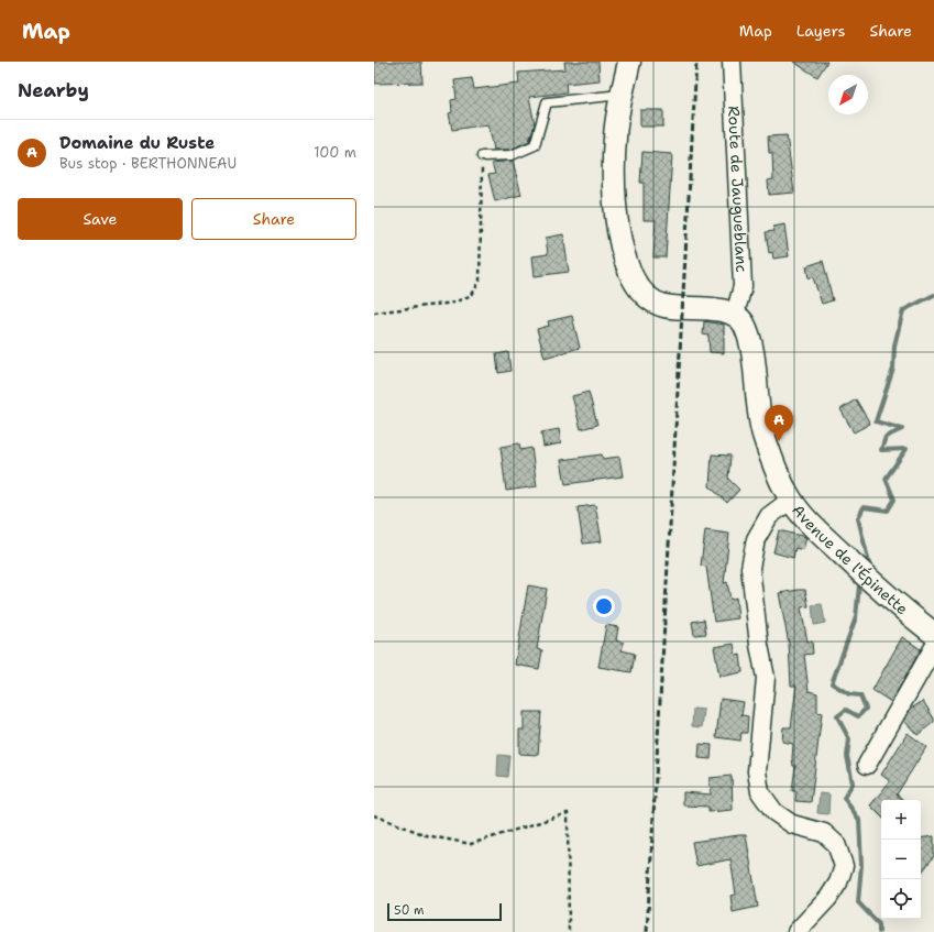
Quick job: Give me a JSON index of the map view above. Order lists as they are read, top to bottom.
{
  "streets": {
    "street": ["Route de Jaugueblanc", "Avenue de l'Épinette"]
  },
  "crossings": [
    ["Route de Jaugueblanc", "Avenue de l'Épinette"]
  ],
  "scale_bar": "50 m",
  "north": "bottom left",
  "page": {
    "header": "Map",
    "nav": ["Map", "Layers", "Share"],
    "heading": "Nearby",
    "list": [
      {
        "mark": "A",
        "name": "Domaine du Ruste",
        "note": "Bus stop · BERTHONNEAU",
        "value": "100 m"
      }
    ],
    "buttons": ["Save", "Share"],
    "pins": "A",
    "map_buttons": ["+", "−"],
    "scale": "50 m"
  }
}
